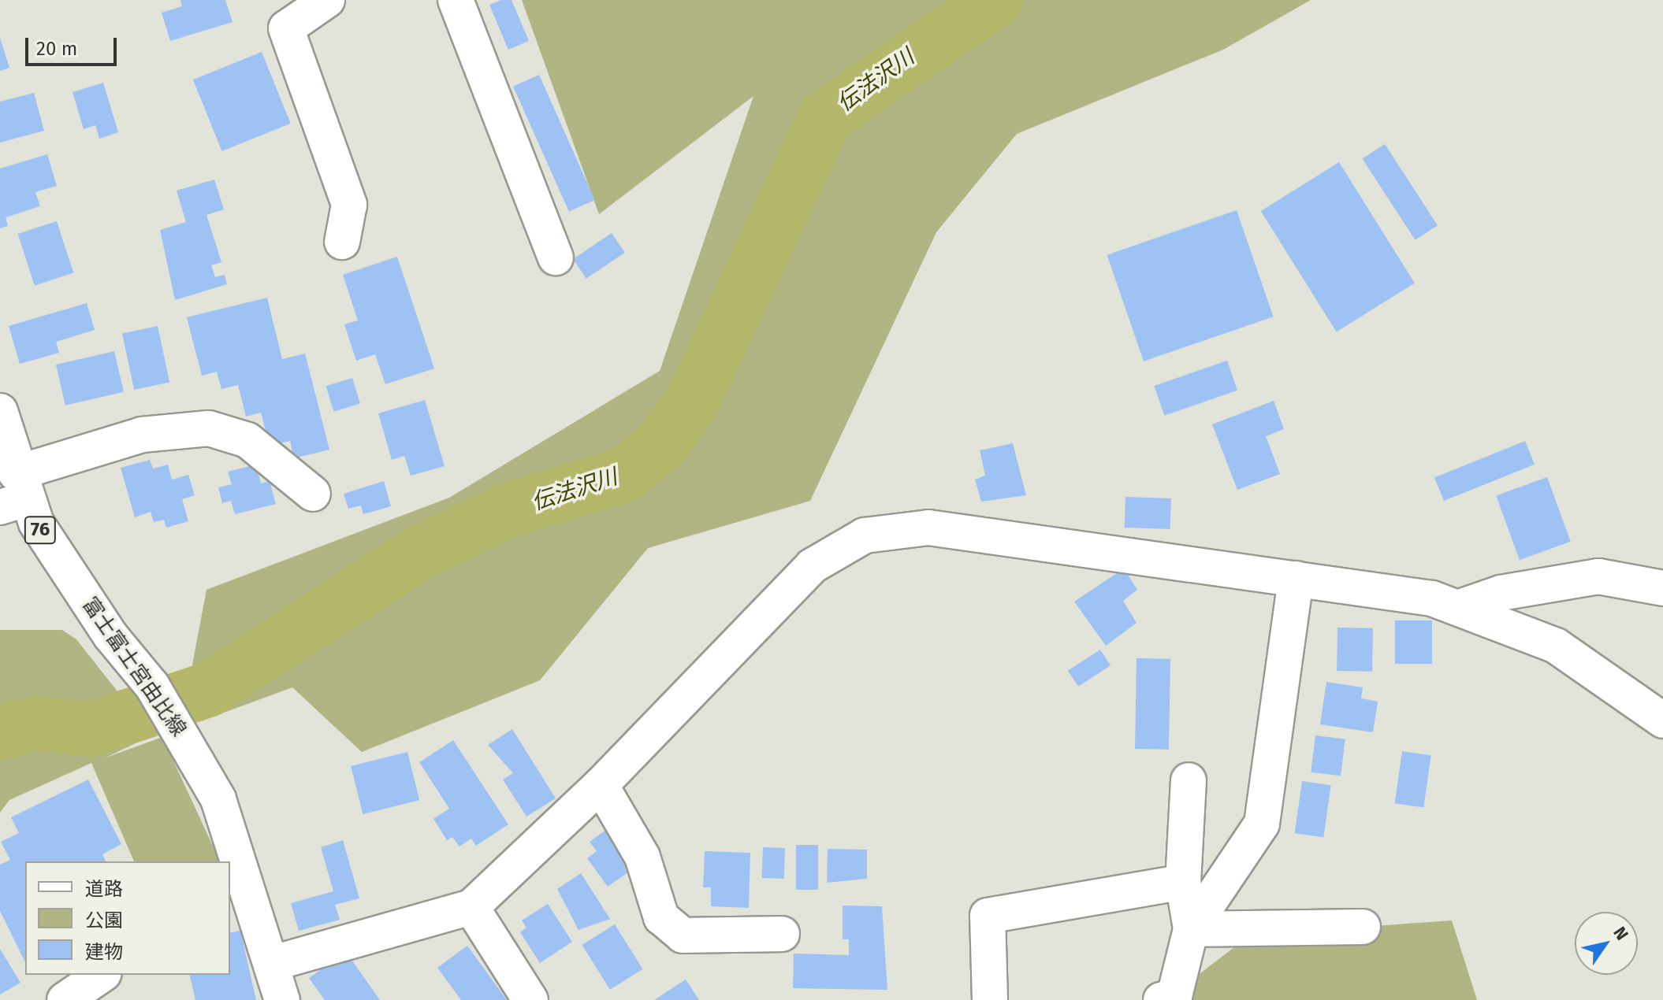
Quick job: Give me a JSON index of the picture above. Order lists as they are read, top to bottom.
{
  "streets": {
    "street": ["76", "富士富士宮由比線"]
  },
  "water": ["伝法沢川"],
  "legend": ["道路", "公園", "建物"],
  "scale_bar": "20 m",
  "north": "top right"
}
